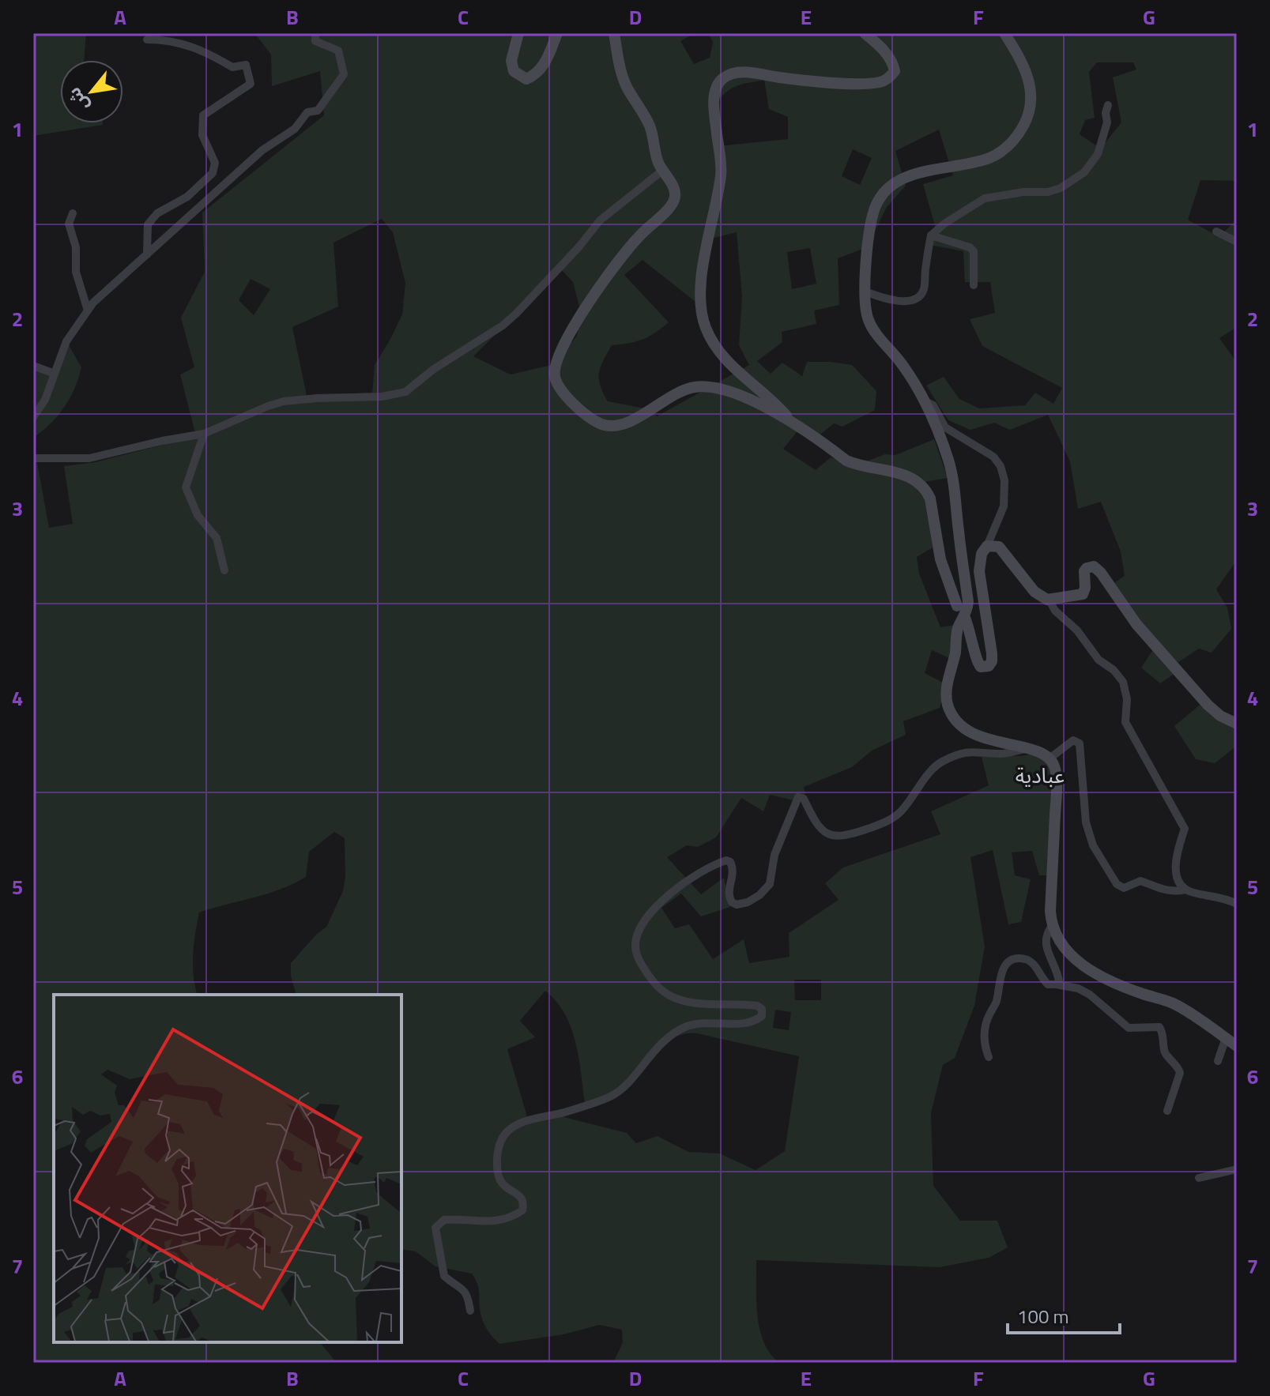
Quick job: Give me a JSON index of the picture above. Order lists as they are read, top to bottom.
{
  "districts": ["عبادية"],
  "scale_bar": "100 m",
  "north": "bottom left",
  "grid": {
    "columns": [
      "A",
      "B",
      "C",
      "D",
      "E",
      "F",
      "G"
    ],
    "rows": [
      "1",
      "2",
      "3",
      "4",
      "5",
      "6",
      "7"
    ]
  }
}
